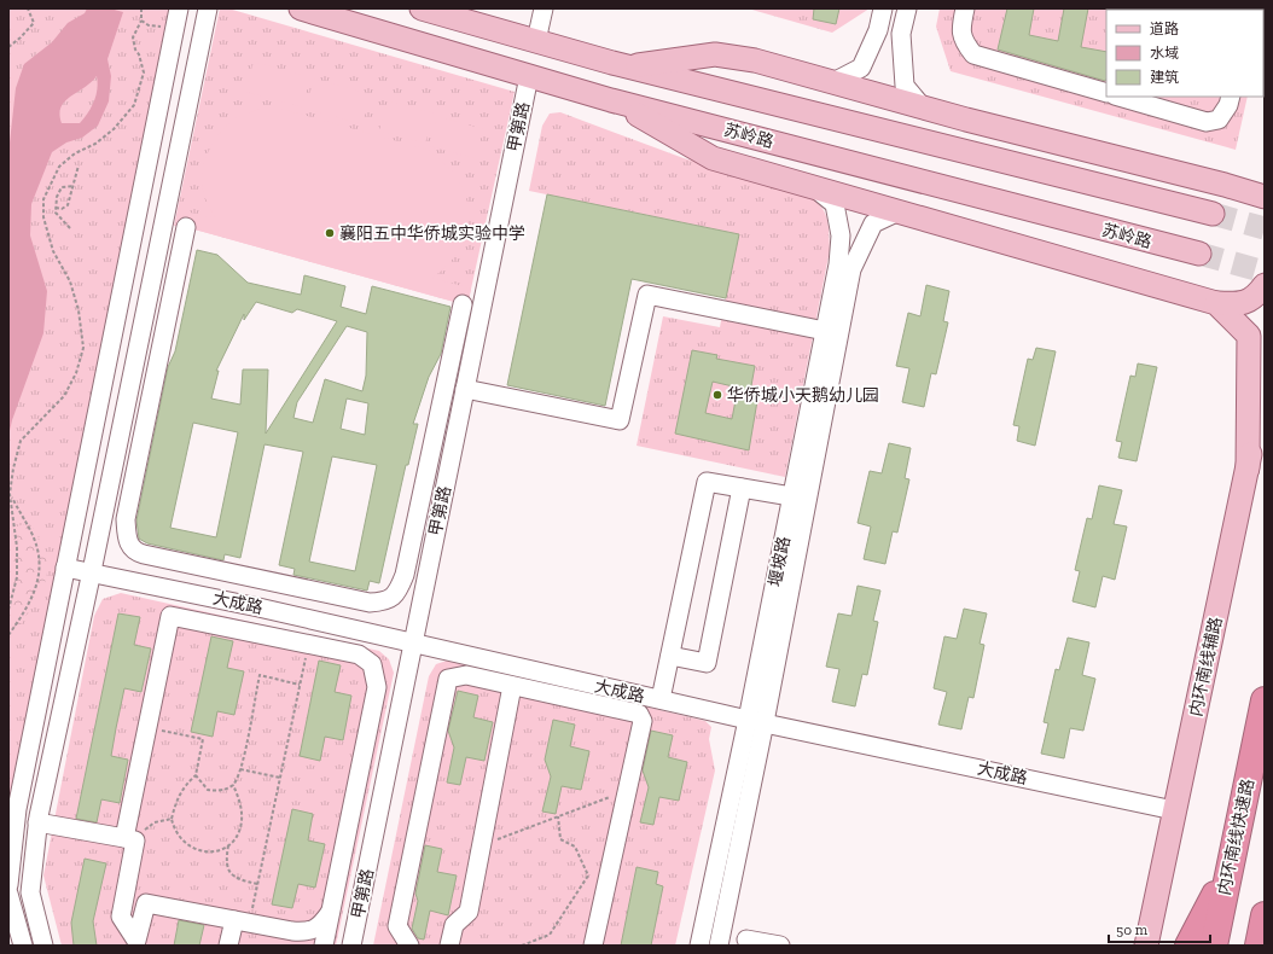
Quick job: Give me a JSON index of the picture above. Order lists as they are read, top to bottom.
{
  "streets": {
    "highway": ["内环南线快速路"],
    "main road": ["苏岭路", "内环南线辅路"],
    "street": ["甲第路", "堰坡路", "大成路"]
  },
  "crossings": [
    ["甲第路", "苏岭路"],
    ["甲第路", "大成路"],
    ["堰坡路", "大成路"],
    ["大成路", "内环南线辅路"]
  ],
  "places": ["襄阳五中华侨城实验中学", "华侨城小天鹅幼儿园"],
  "legend": ["道路", "水域", "建筑"],
  "scale_bar": "50 m"
}
